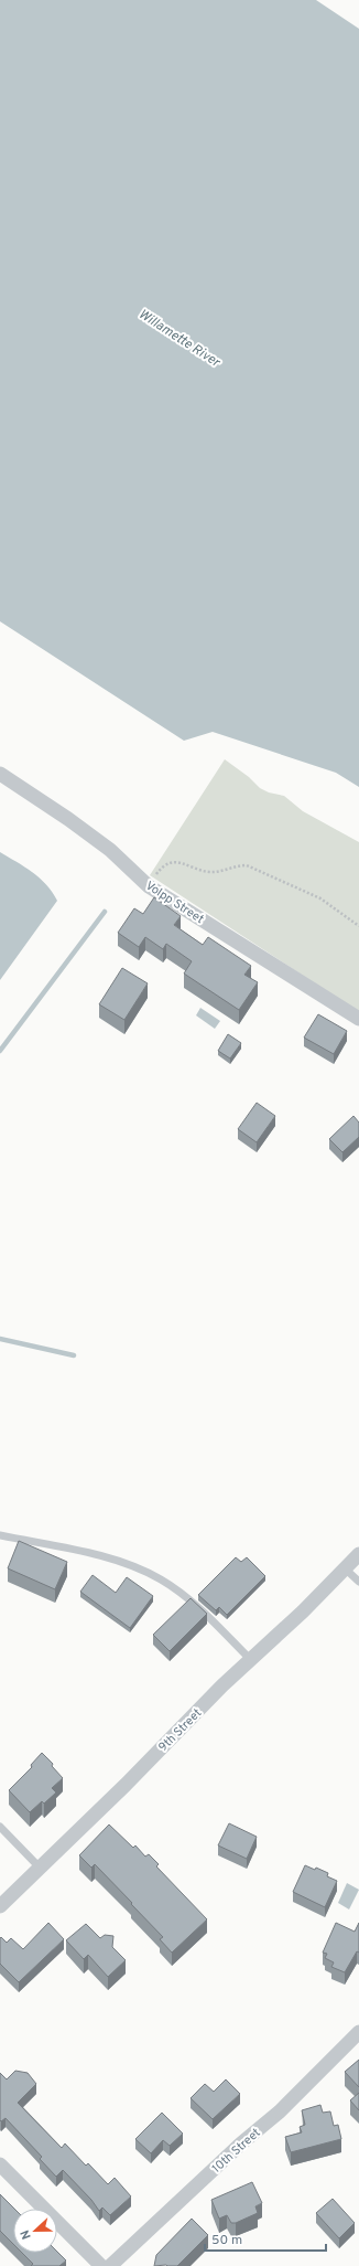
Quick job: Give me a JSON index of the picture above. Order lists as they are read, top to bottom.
{
  "streets": {
    "street": ["Volpp Street", "9th Street", "10th Street"]
  },
  "water": ["Willamette River"],
  "scale_bar": "50 m",
  "north": "left"
}
